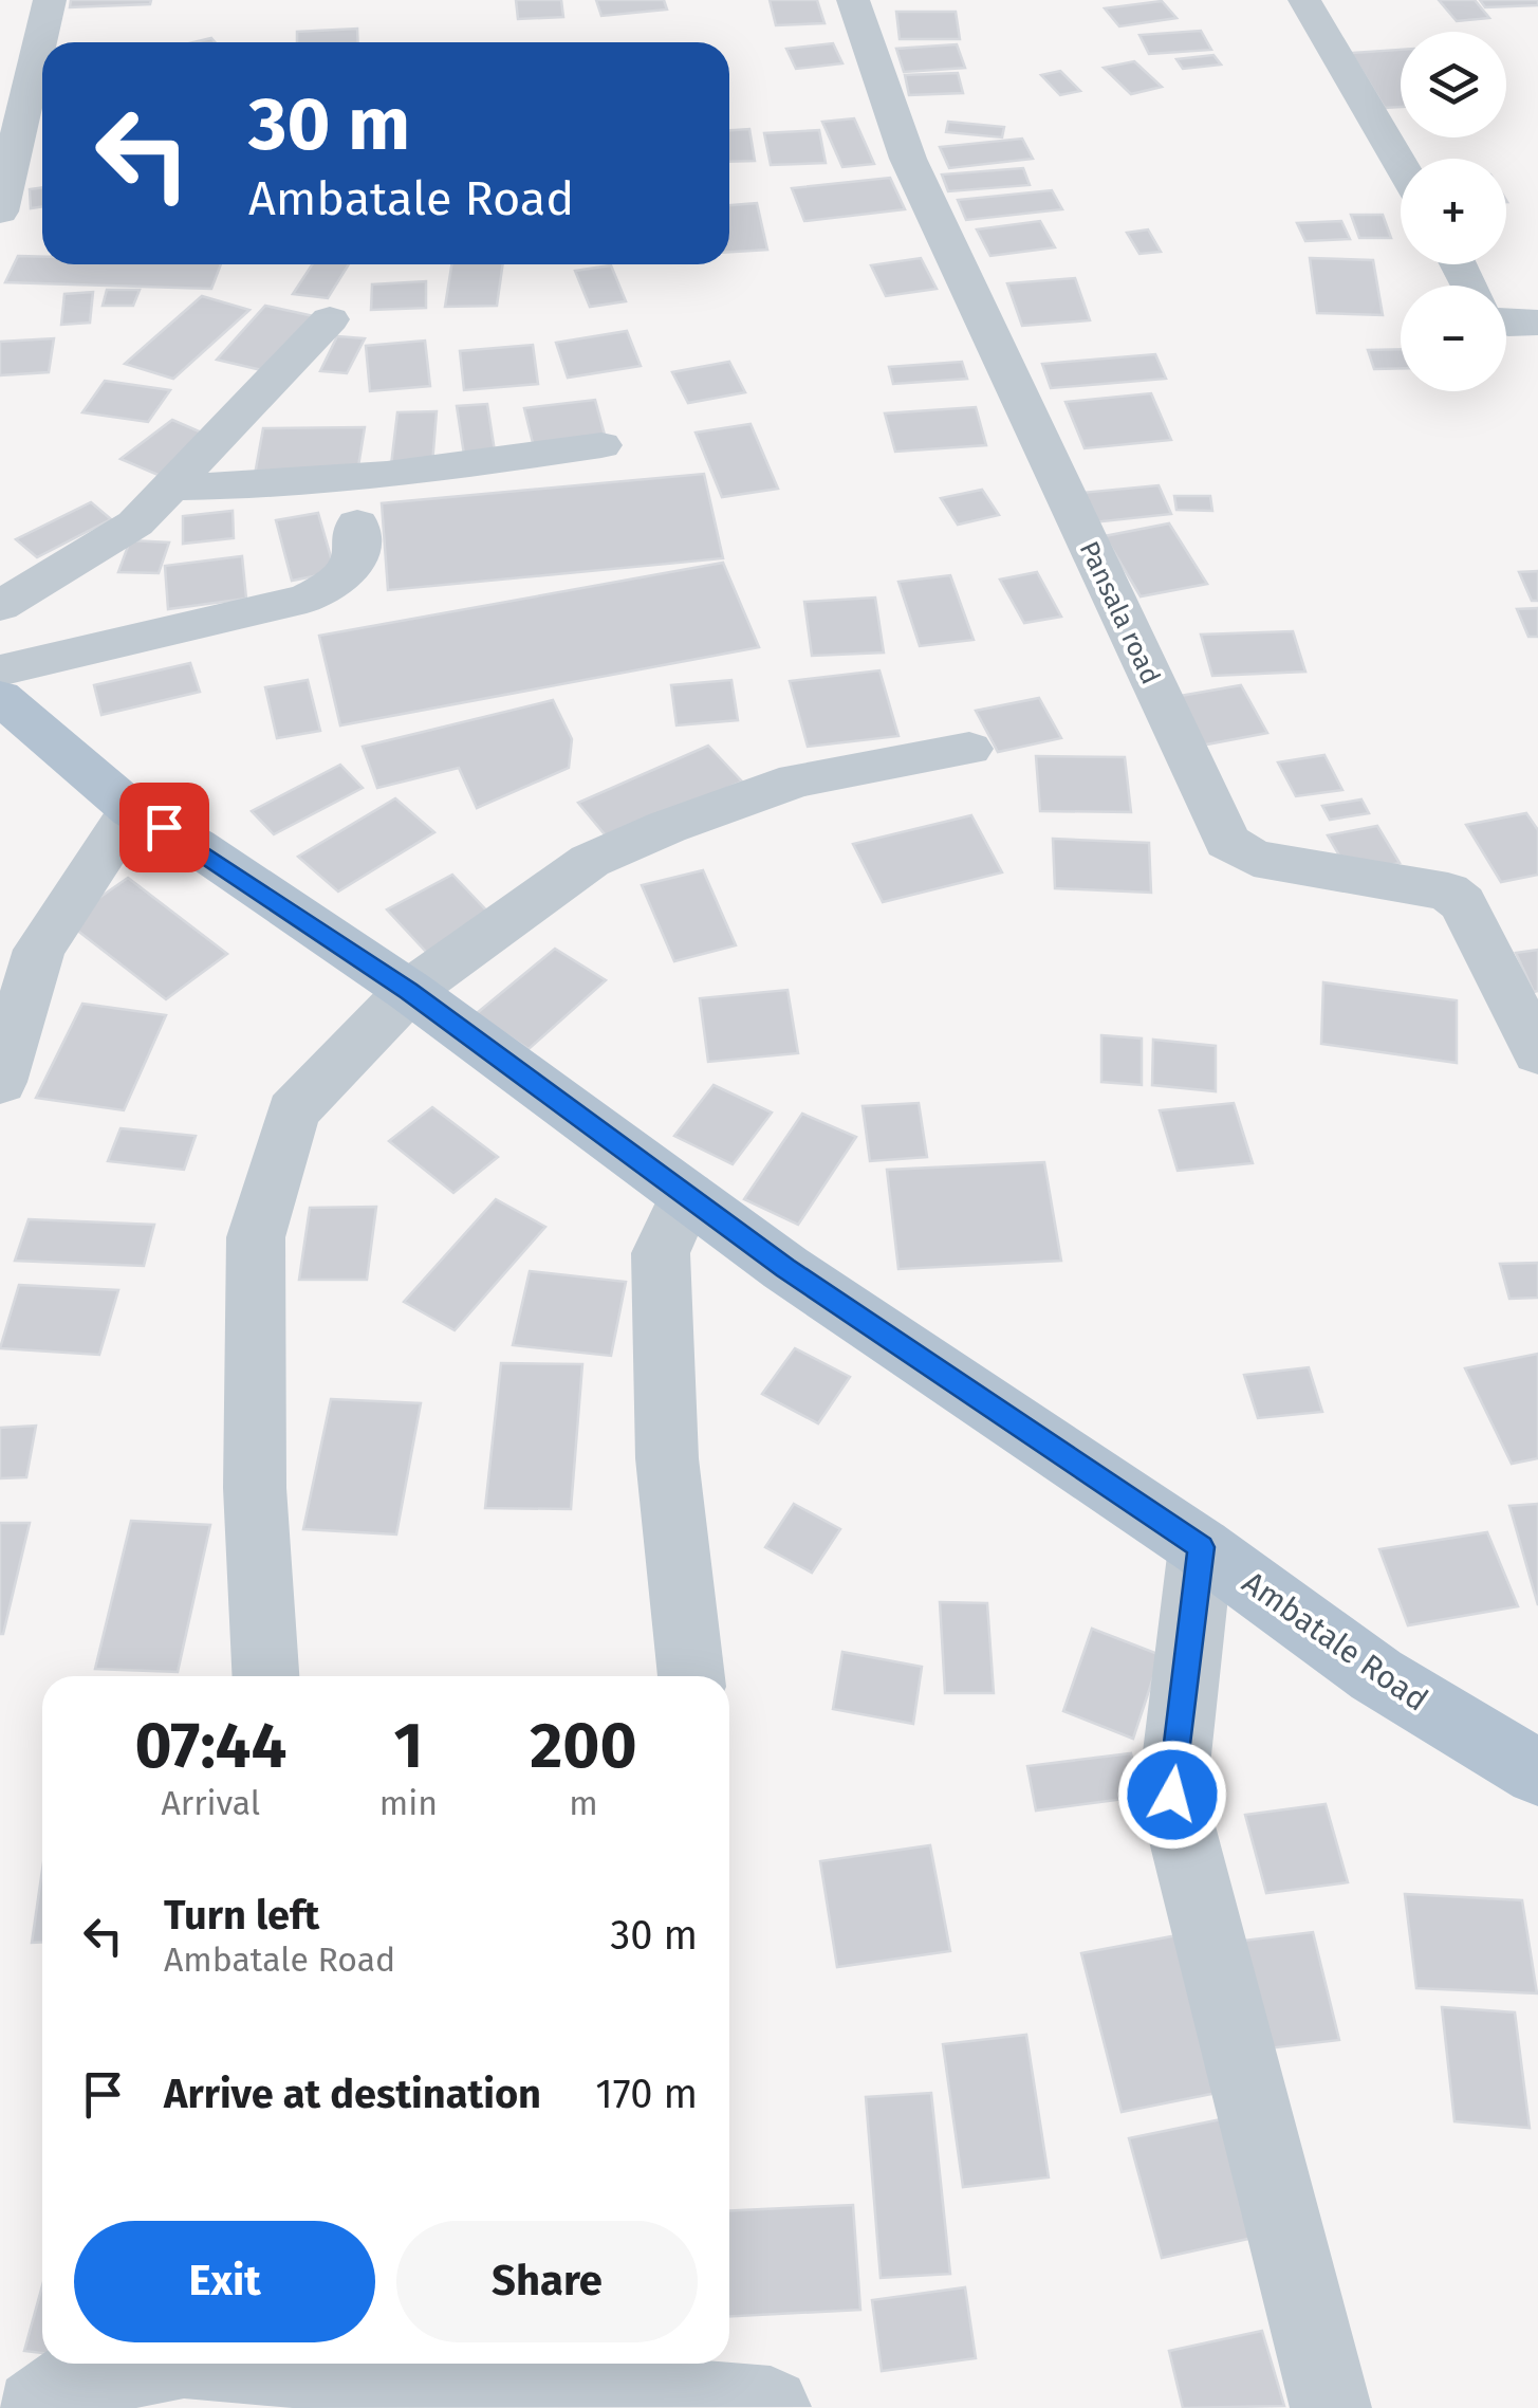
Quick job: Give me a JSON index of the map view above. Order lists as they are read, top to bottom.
{
  "streets": {
    "main road": ["Ambatale Road"],
    "street": ["Pansala road"]
  },
  "page": {
    "map_buttons": ["+", "−"],
    "turn": ["30 m", "Ambatale Road"],
    "eta": [
      "07:44",
      "Arrival",
      "1",
      "min",
      "200",
      "m"
    ],
    "list": [
      {
        "name": "Turn left",
        "note": "Ambatale Road",
        "value": "30 m"
      },
      {
        "name": "Arrive at destination",
        "value": "170 m"
      }
    ],
    "buttons": ["Exit", "Share"]
  }
}
